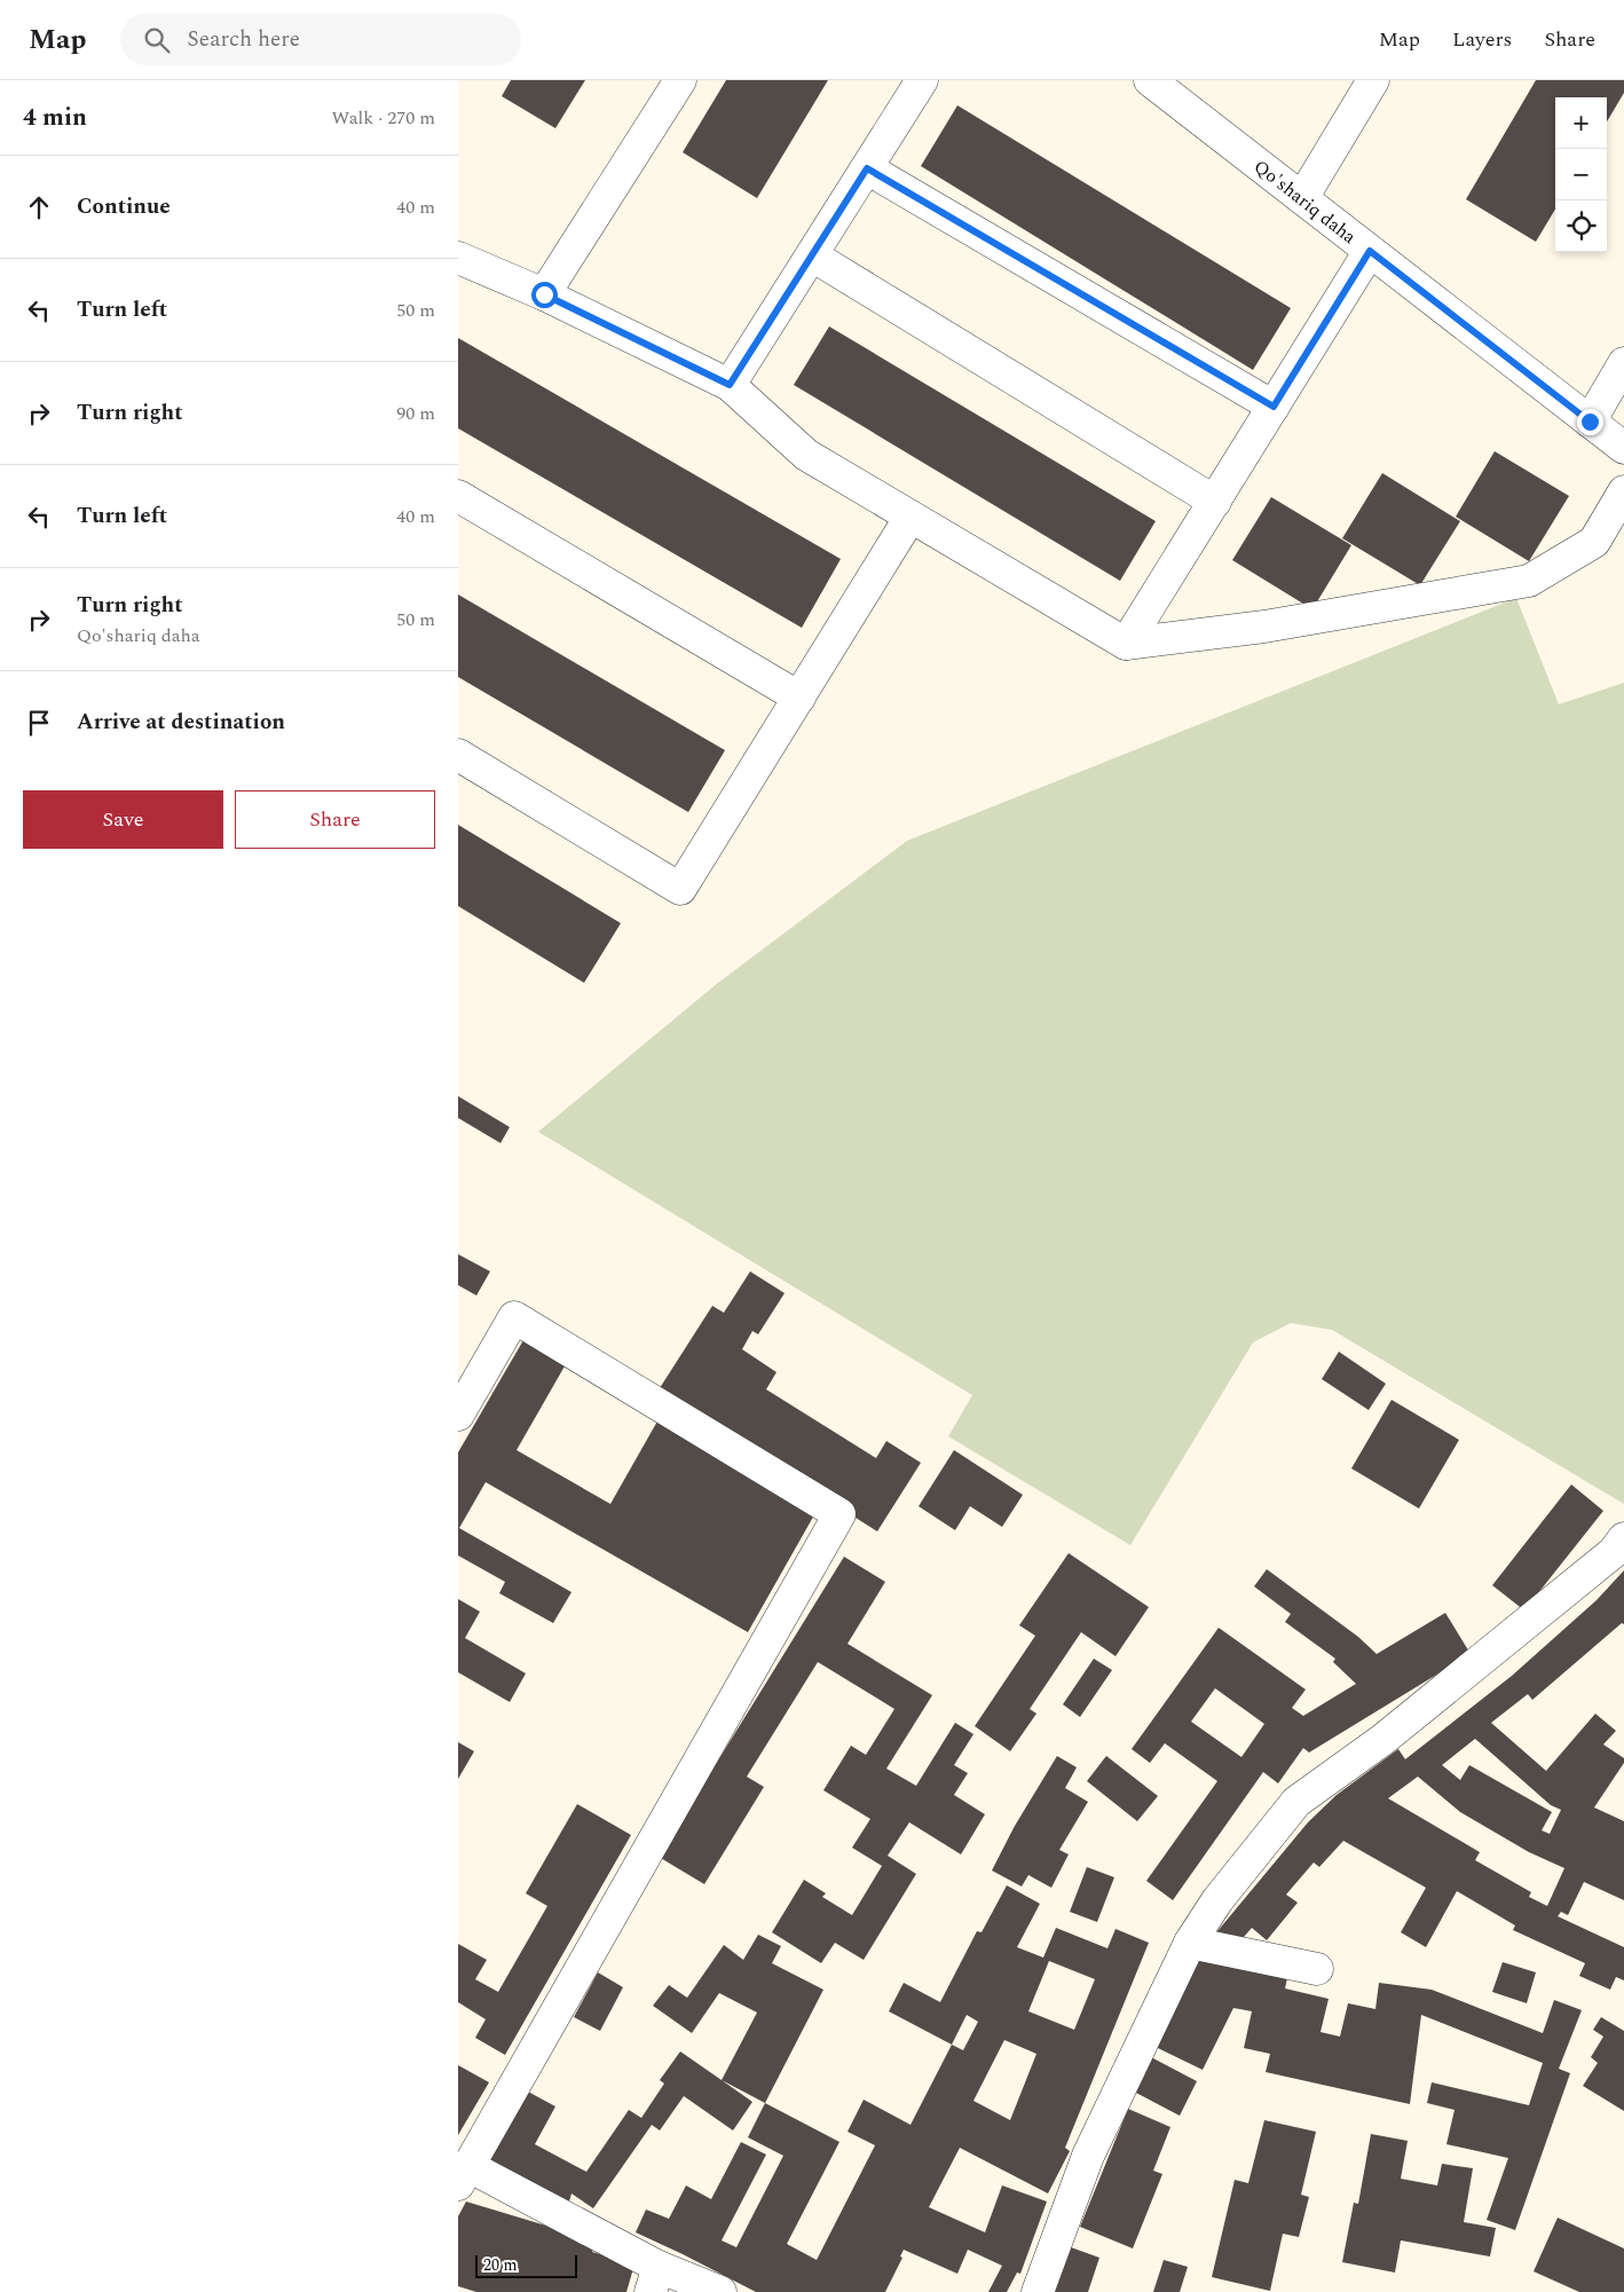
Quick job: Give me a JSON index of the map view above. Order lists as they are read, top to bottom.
{
  "streets": {
    "street": ["Qo'shariq daha"]
  },
  "scale_bar": "20 m",
  "page": {
    "header": "Map",
    "search": "Search here",
    "nav": ["Map", "Layers", "Share"],
    "heading": ["4 min", "Walk · 270 m"],
    "map_buttons": ["+", "−"],
    "list": [
      ["Continue", "40 m"],
      ["Turn left", "50 m"],
      ["Turn right", "90 m"],
      ["Turn left", "40 m"],
      ["Turn right", "Qo'shariq daha", "50 m"],
      "Arrive at destination"
    ],
    "buttons": ["Save", "Share"],
    "scale": "20 m"
  }
}
